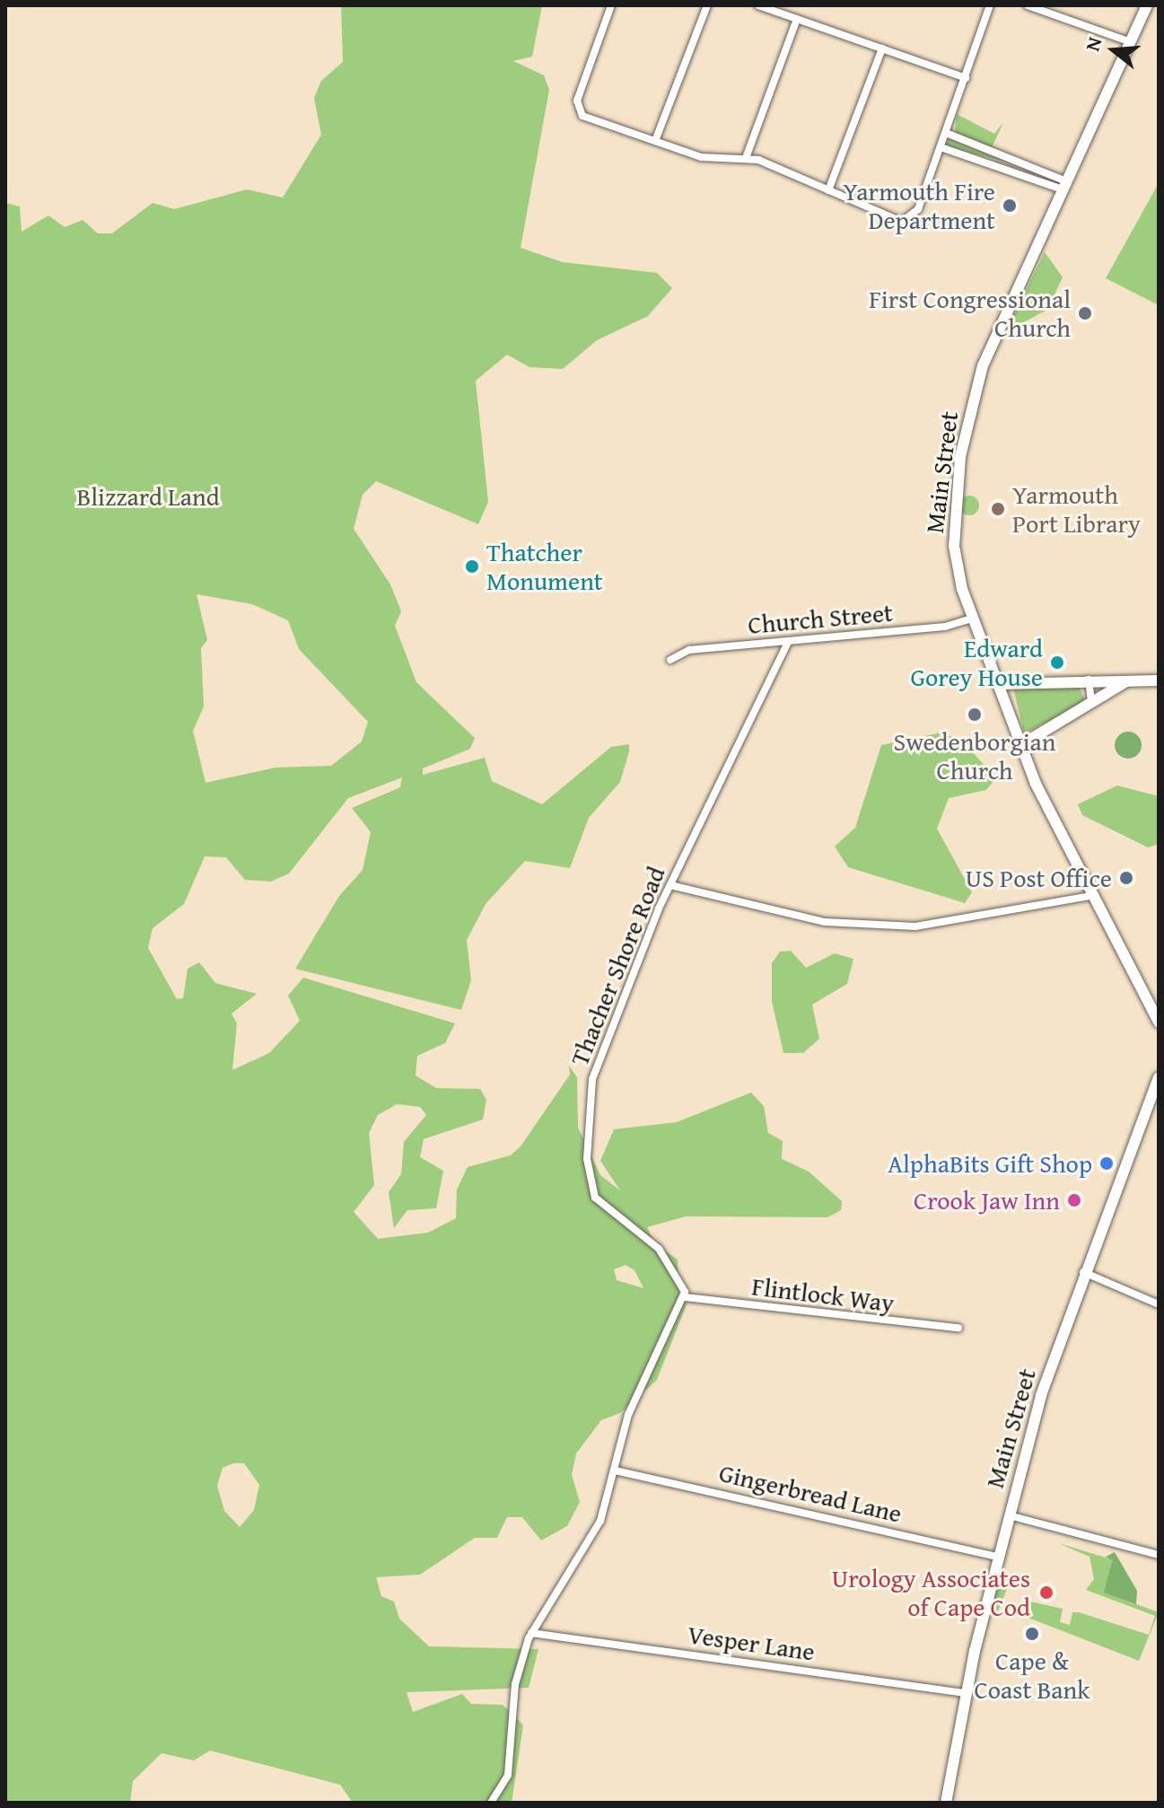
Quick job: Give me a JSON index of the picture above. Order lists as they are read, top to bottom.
{
  "streets": {
    "main road": ["Main Street"],
    "street": [
      "Church Street",
      "Thacher Shore Road",
      "Flintlock Way",
      "Gingerbread Lane",
      "Vesper Lane"
    ]
  },
  "crossings": [
    ["Main Street", "Church Street"],
    ["Main Street", "Gingerbread Lane"],
    ["Main Street", "Vesper Lane"],
    ["Church Street", "Thacher Shore Road"],
    ["Thacher Shore Road", "Flintlock Way"]
  ],
  "parks": ["Blizzard Land"],
  "places": [
    "Yarmouth Fire Department",
    "First Congressional Church",
    "Yarmouth Port Library",
    "Thatcher Monument",
    "Edward Gorey House",
    "Swedenborgian Church",
    "US Post Office",
    "AlphaBits Gift Shop",
    "Crook Jaw Inn",
    "Urology Associates of Cape Cod",
    "Cape & Coast Bank"
  ],
  "north": "left"
}
